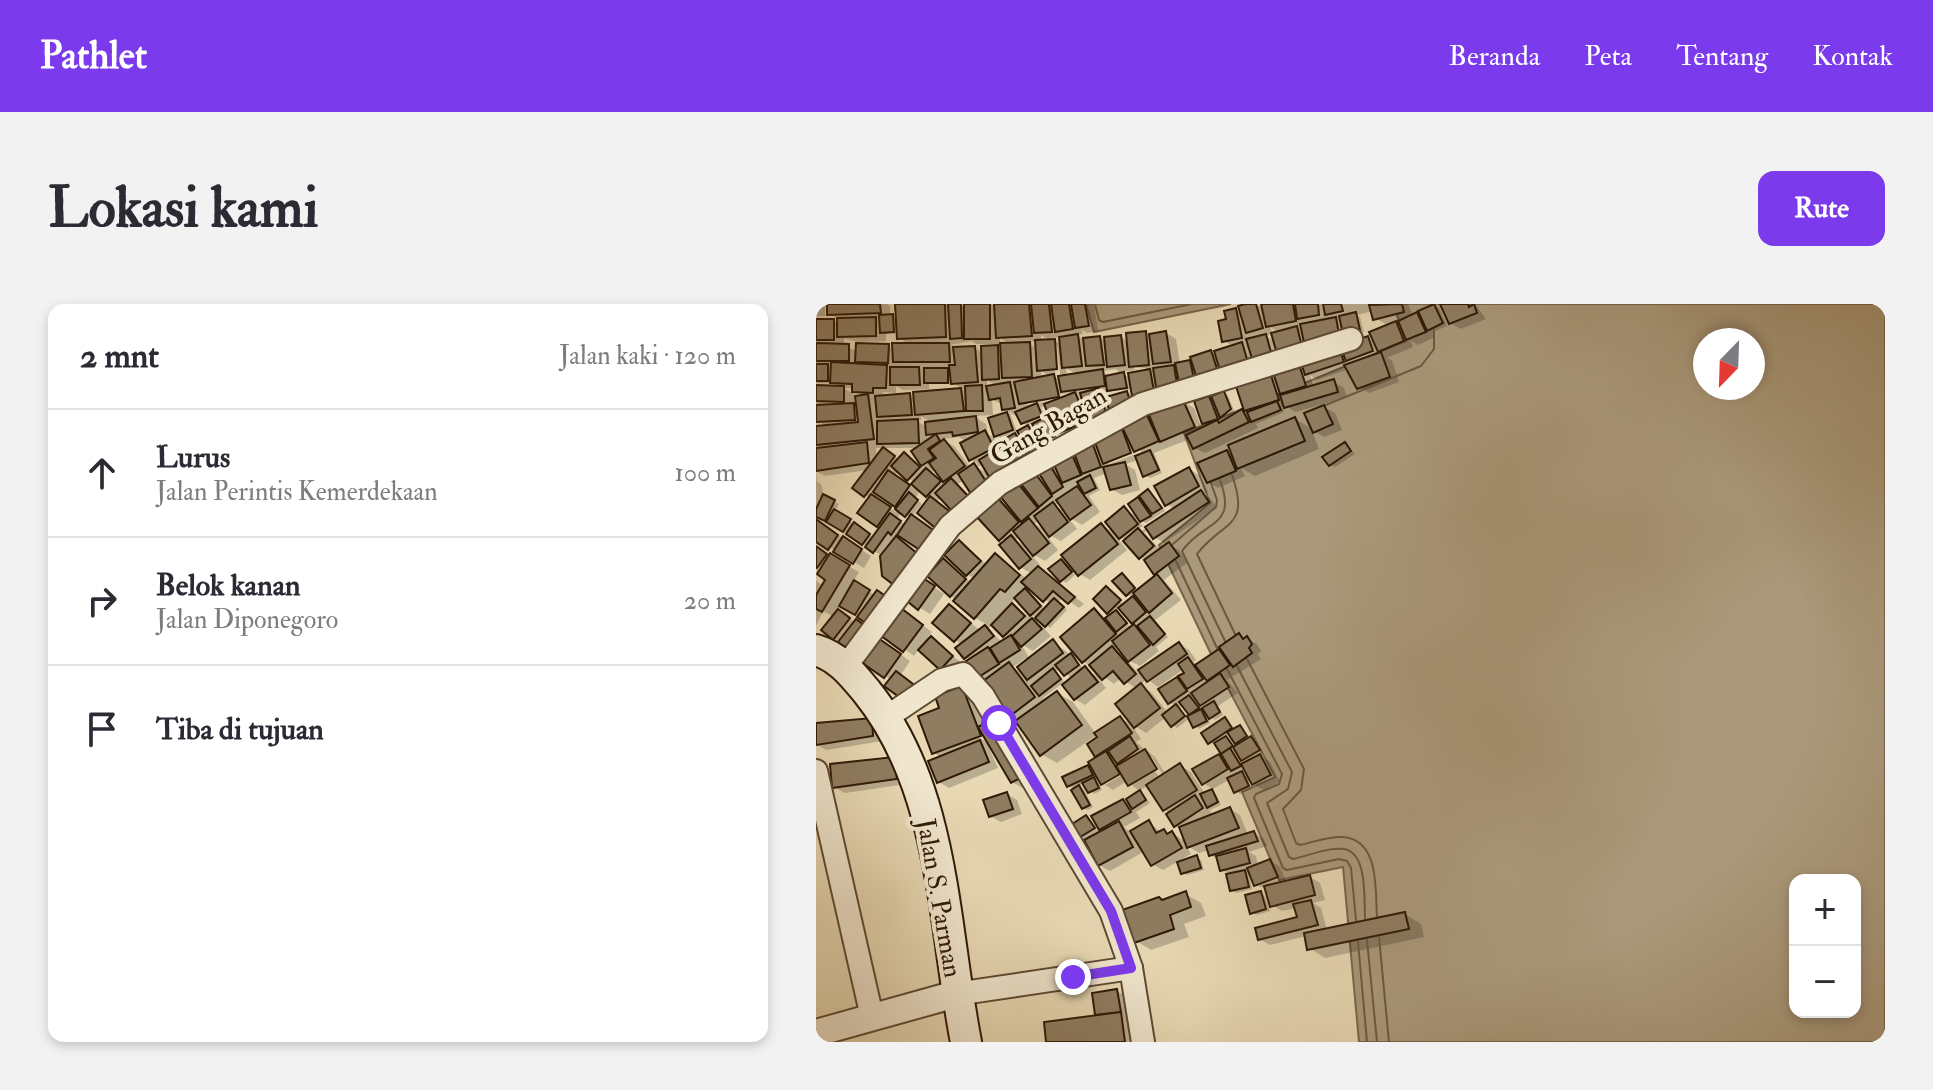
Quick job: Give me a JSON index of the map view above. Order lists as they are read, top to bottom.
{
  "streets": {
    "main road": ["Jalan S. Parman"],
    "street": ["Gang Bagan"]
  },
  "crossings": [
    ["Gang Bagan", "Jalan S. Parman"]
  ],
  "north": "bottom left",
  "page": {
    "header": "Pathlet",
    "nav": [
      "Beranda",
      "Peta",
      "Tentang",
      "Kontak"
    ],
    "buttons": "Rute",
    "title": "Lokasi kami",
    "heading": ["2 mnt", "Jalan kaki · 120 m"],
    "list": [
      ["Lurus", "Jalan Perintis Kemerdekaan", "100 m"],
      ["Belok kanan", "Jalan Diponegoro", "20 m"],
      "Tiba di tujuan"
    ],
    "map_buttons": ["+", "−"]
  }
}
